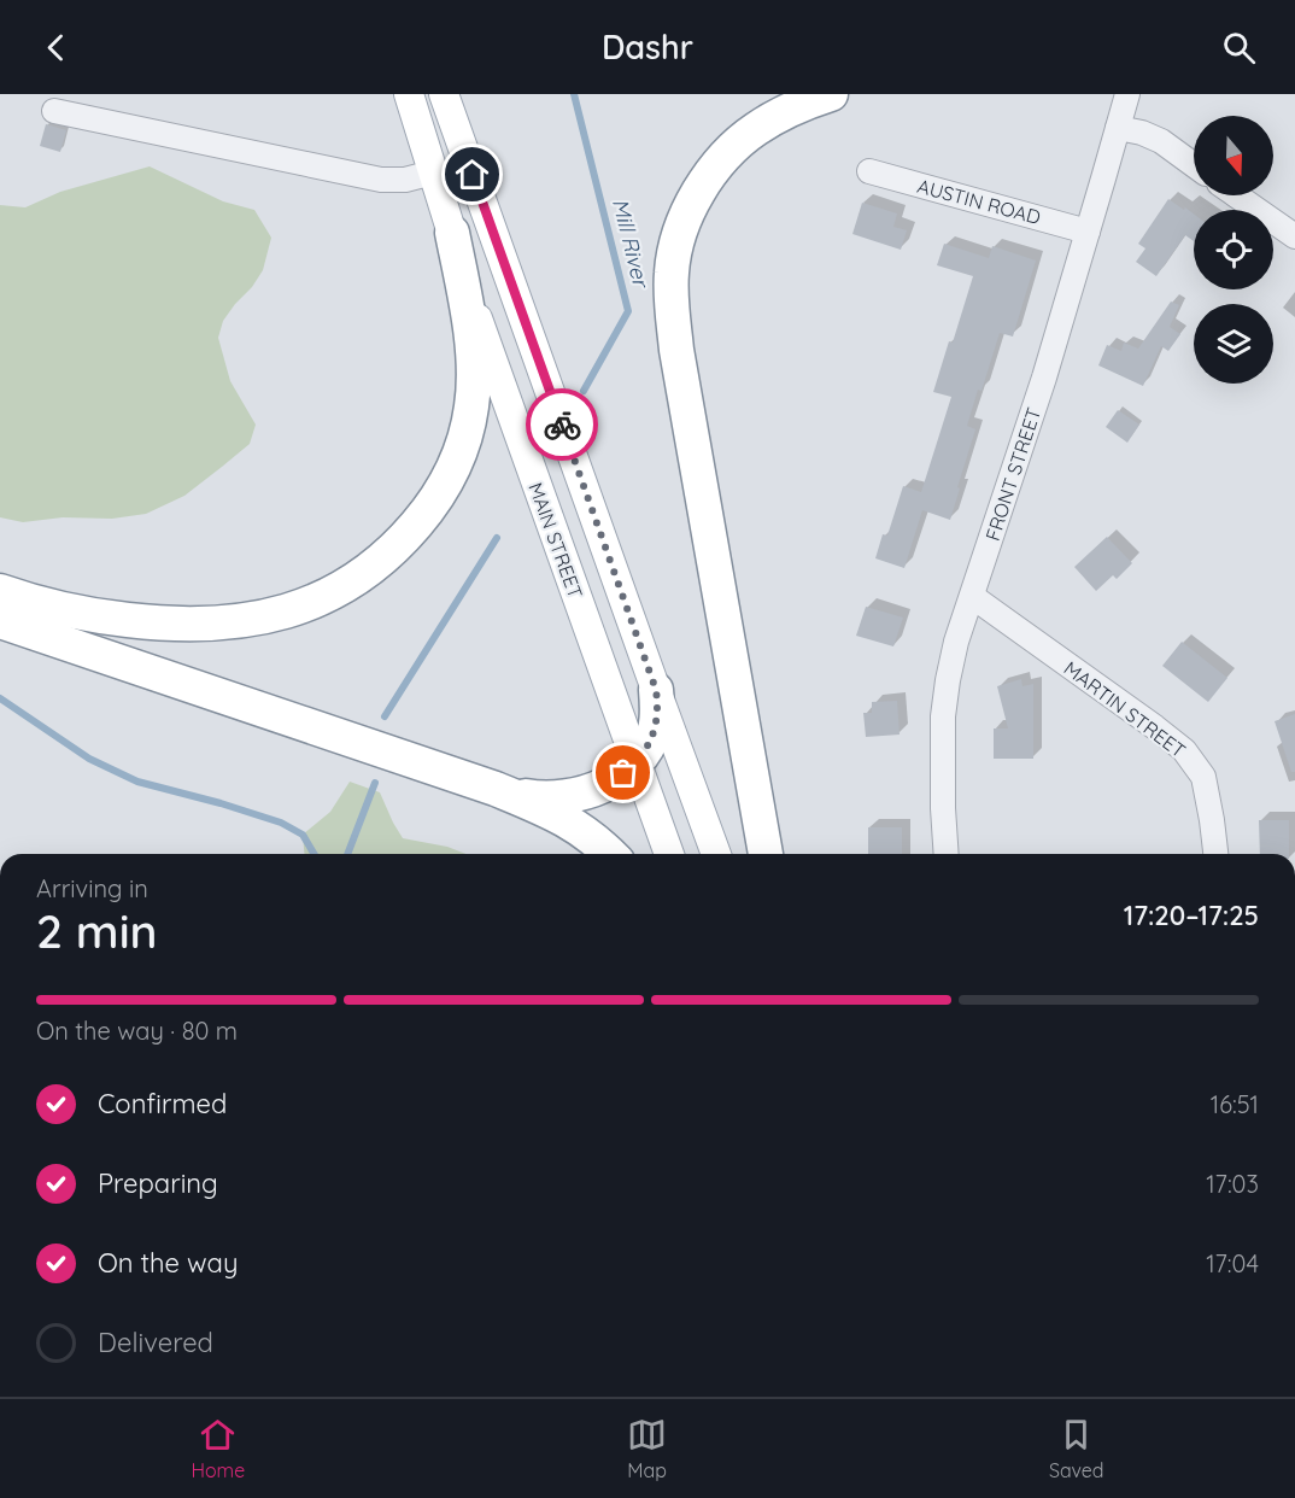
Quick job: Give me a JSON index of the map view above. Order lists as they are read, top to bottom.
{
  "streets": {
    "main road": ["MAIN STREET"],
    "street": ["AUSTIN ROAD", "FRONT STREET", "MARTIN STREET"]
  },
  "crossings": [
    ["AUSTIN ROAD", "FRONT STREET"],
    ["FRONT STREET", "MARTIN STREET"]
  ],
  "water": ["Mill River"],
  "north": "bottom",
  "page": {
    "header": "Dashr",
    "heading": ["2 min", "Arriving in", "17:20–17:25"],
    "bar": "On the way · 80 m",
    "list": [
      ["Confirmed", "16:51"],
      ["Preparing", "17:03"],
      ["On the way", "17:04"],
      "Delivered"
    ],
    "tabs": ["Home", "Map", "Saved"]
  }
}
